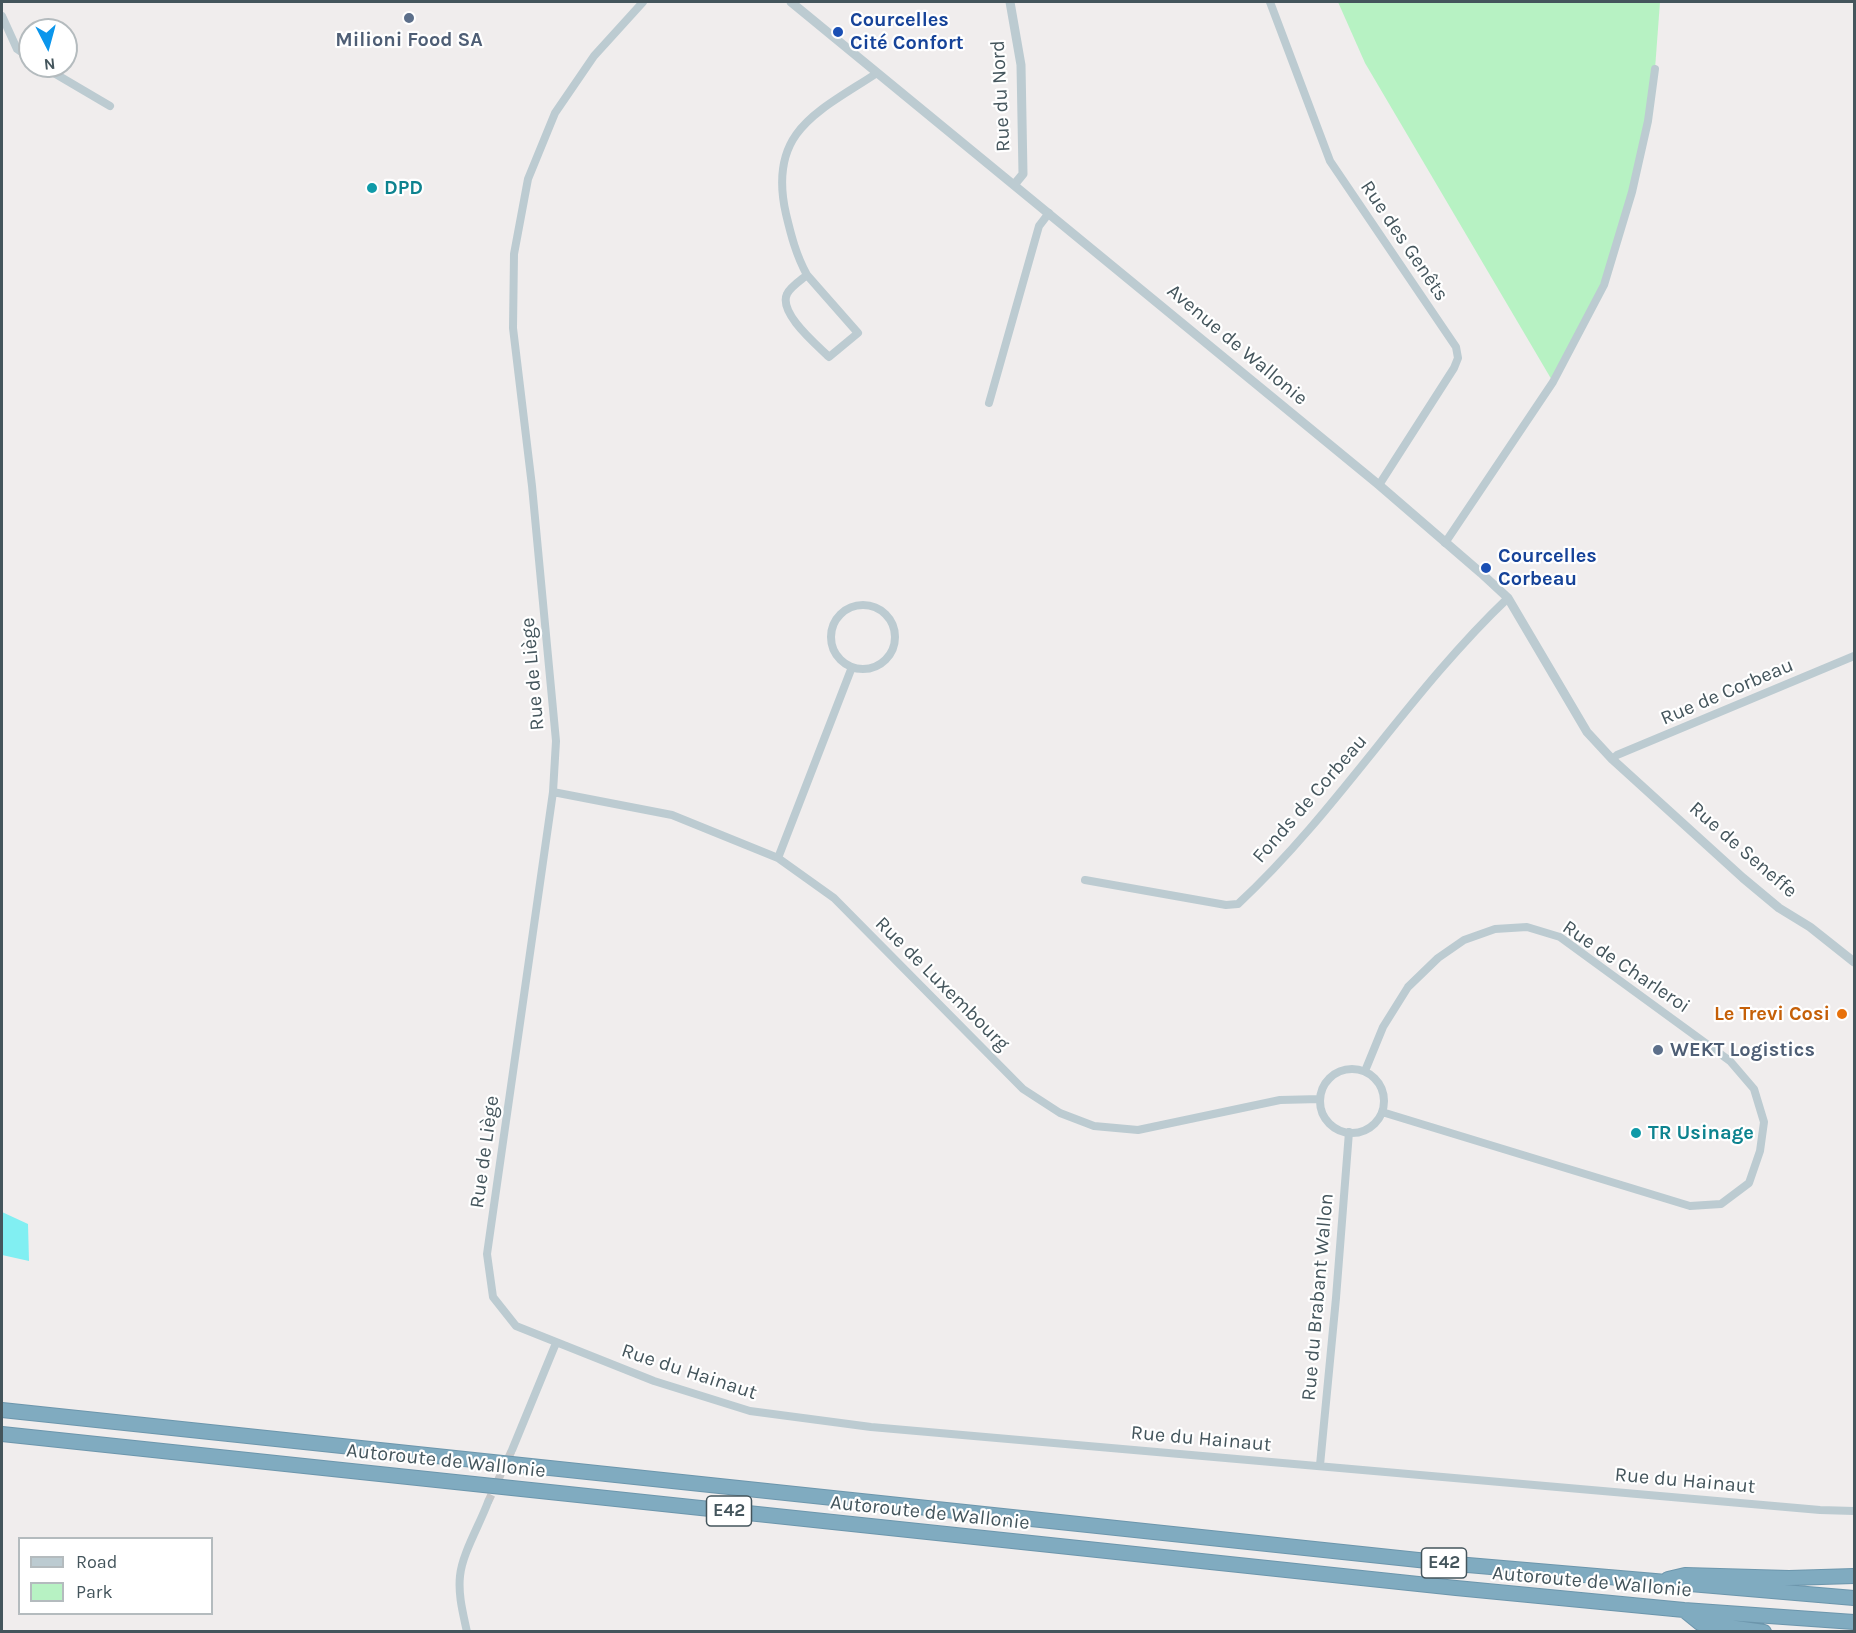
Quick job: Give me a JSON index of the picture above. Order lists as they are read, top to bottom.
{
  "streets": {
    "highway": ["Autoroute de Wallonie", "E42"],
    "street": [
      "Rue du Nord",
      "Rue des Genêts",
      "Avenue de Wallonie",
      "Rue de Liège",
      "Rue de Corbeau",
      "Fonds de Corbeau",
      "Rue de Seneffe",
      "Rue de Charleroi",
      "Rue de Luxembourg",
      "Rue du Brabant Wallon",
      "Rue du Hainaut"
    ]
  },
  "crossings": [
    ["Rue du Nord", "Avenue de Wallonie"],
    ["Rue des Genêts", "Avenue de Wallonie"],
    ["Avenue de Wallonie", "Rue de Corbeau"],
    ["Avenue de Wallonie", "Fonds de Corbeau"],
    ["Avenue de Wallonie", "Rue de Seneffe"],
    ["Rue de Liège", "Rue de Luxembourg"],
    ["Rue de Liège", "Rue du Hainaut"],
    ["Rue de Corbeau", "Rue de Seneffe"],
    ["Rue de Charleroi", "Rue de Luxembourg"],
    ["Rue de Charleroi", "Rue du Brabant Wallon"],
    ["Rue de Luxembourg", "Rue du Brabant Wallon"],
    ["Rue du Brabant Wallon", "Rue du Hainaut"]
  ],
  "places": [
    "Milioni Food SA",
    "Courcelles Cité Confort",
    "DPD",
    "Courcelles Corbeau",
    "Le Trevi Cosi",
    "WEKT Logistics",
    "TR Usinage"
  ],
  "legend": ["Road", "Park"],
  "north": "bottom"
}
